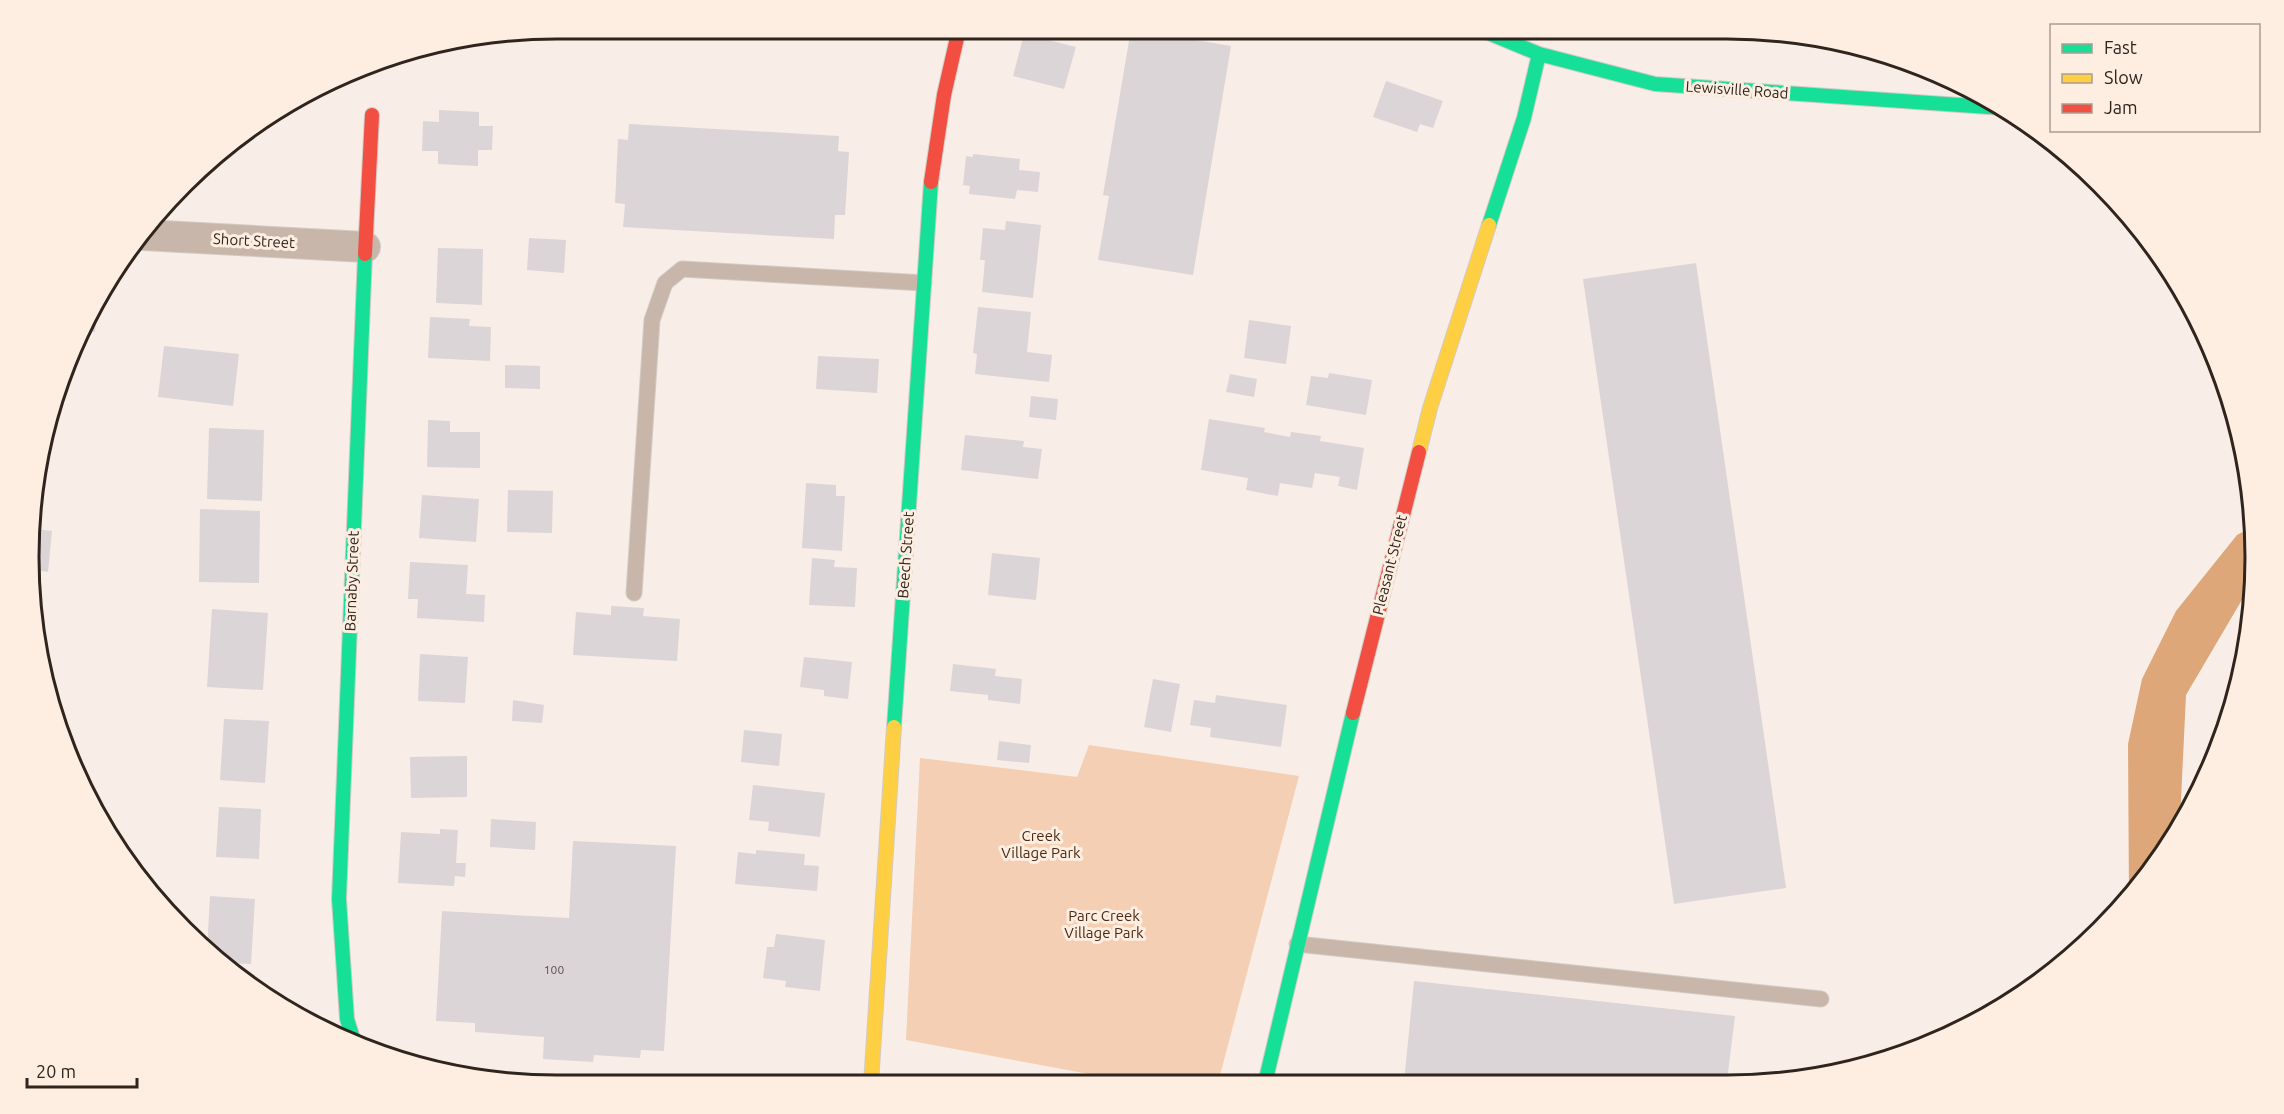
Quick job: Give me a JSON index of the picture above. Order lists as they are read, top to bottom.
{
  "streets": {
    "street": [
      "Lewisville Road",
      "Short Street",
      "Beech Street",
      "Pleasant Street",
      "Barnaby Street"
    ]
  },
  "crossings": [
    ["Lewisville Road", "Pleasant Street"],
    ["Short Street", "Barnaby Street"]
  ],
  "parks": ["Creek Village Park", "Parc Creek Village Park"],
  "house_numbers": ["100"],
  "legend": ["Fast", "Slow", "Jam"],
  "scale_bar": "20 m"
}
